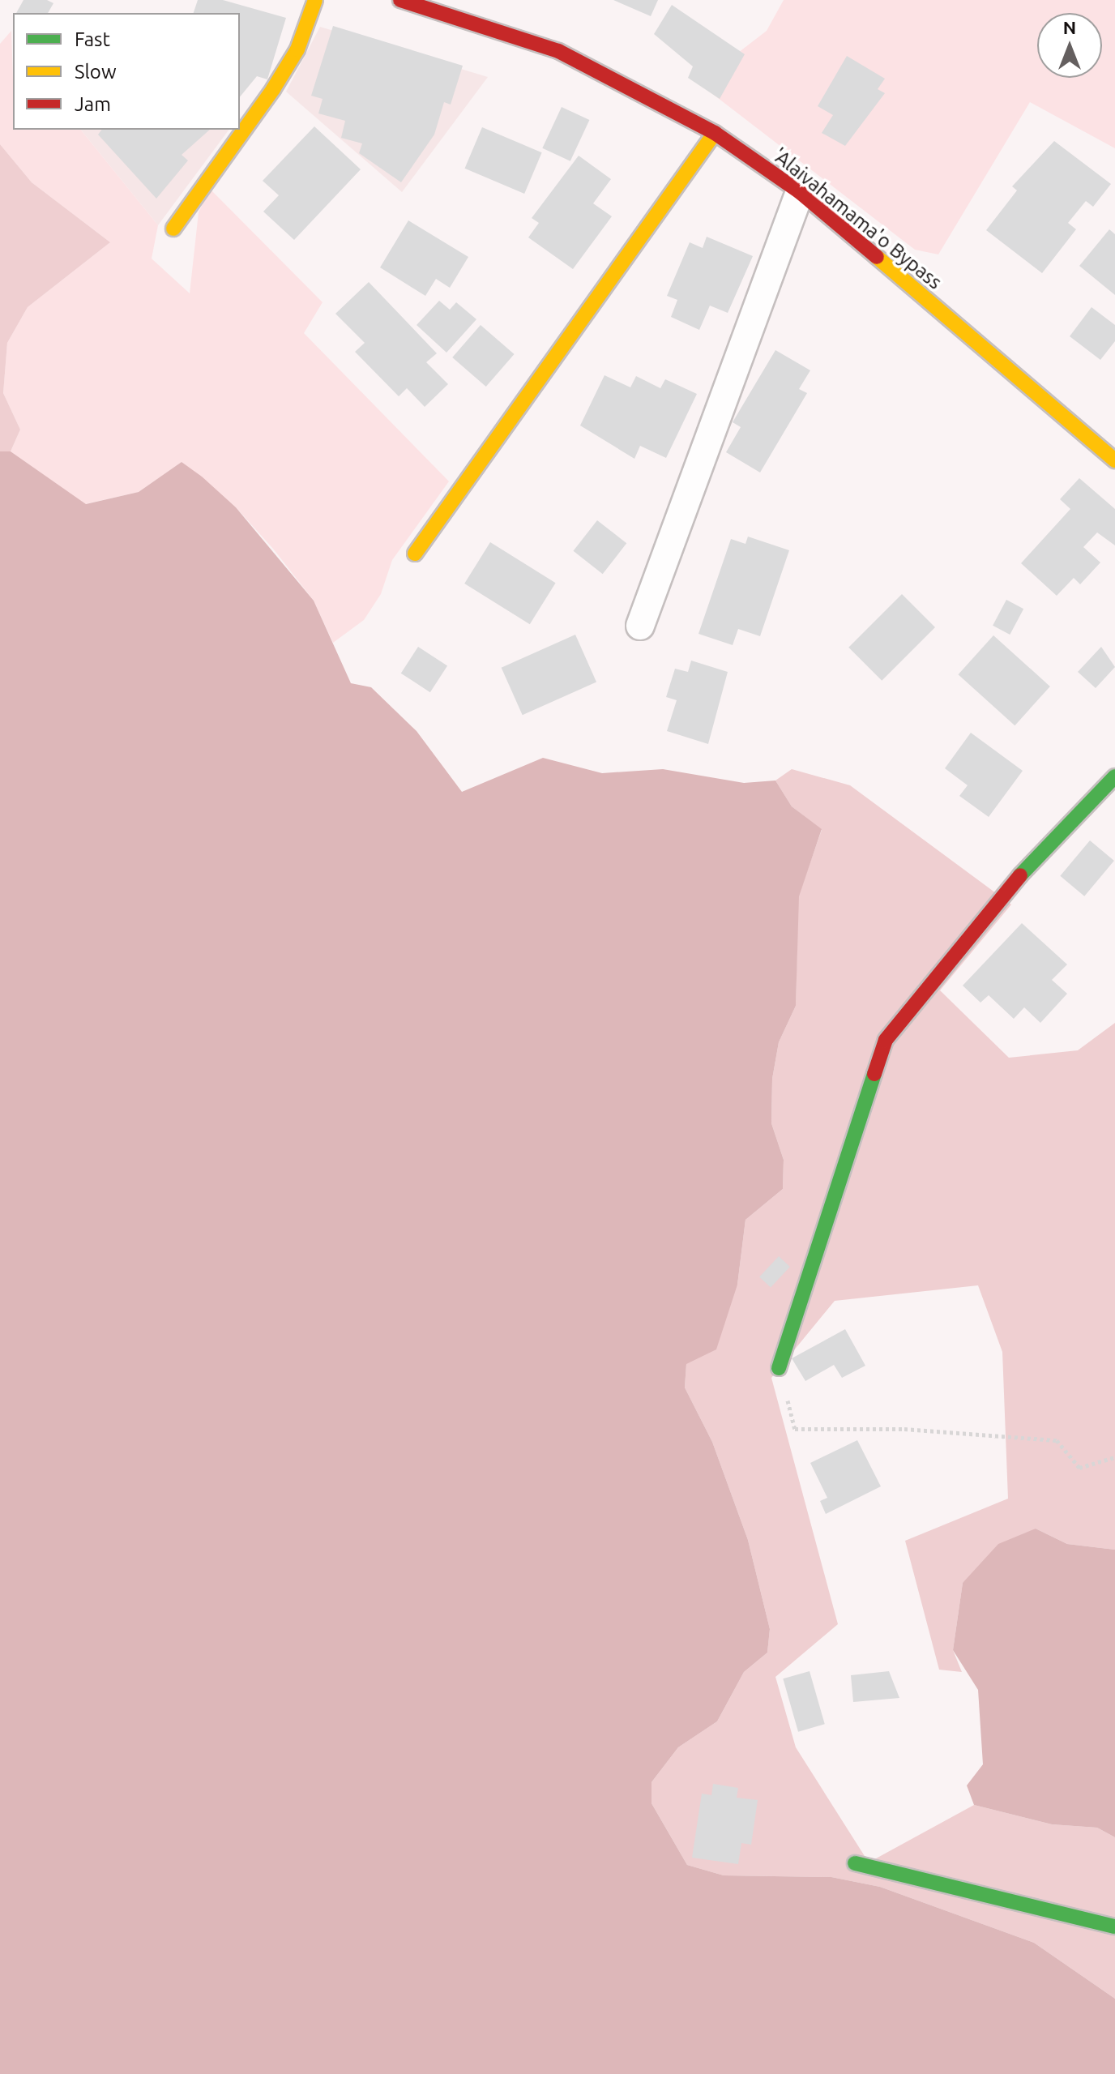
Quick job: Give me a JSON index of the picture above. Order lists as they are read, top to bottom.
{
  "streets": {
    "street": ["'Alaivahamama'o Bypass"]
  },
  "legend": ["Fast", "Slow", "Jam"],
  "north": "top"
}
